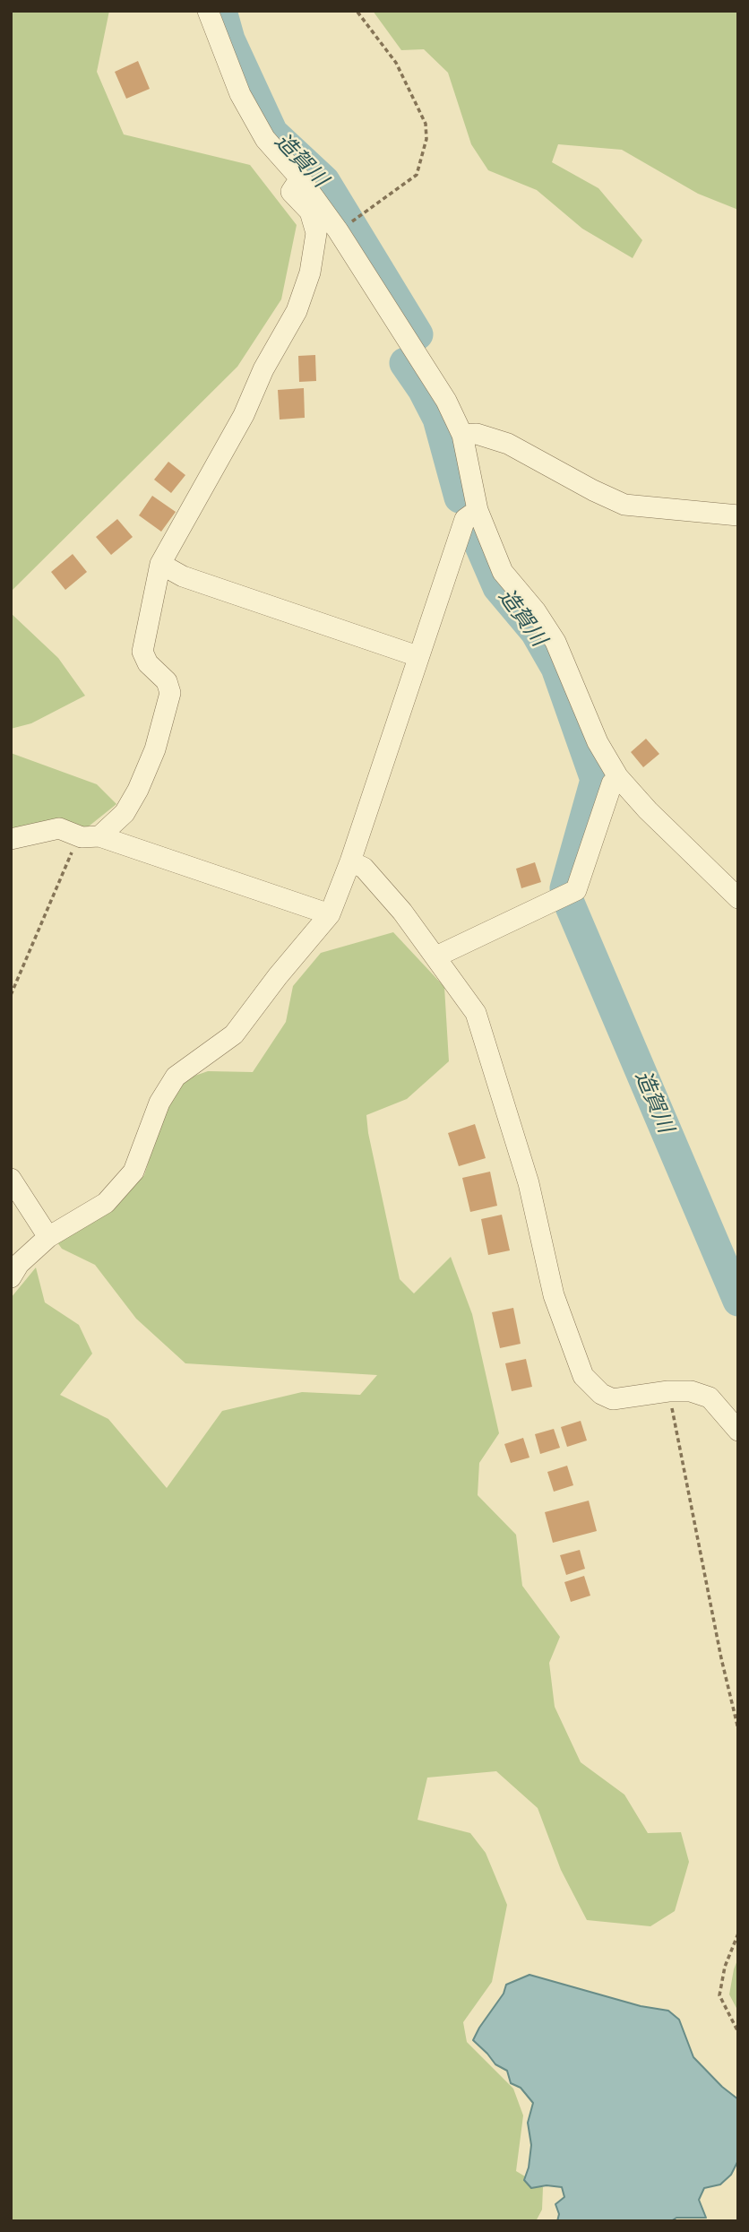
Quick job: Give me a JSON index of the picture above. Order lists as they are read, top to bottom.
{
  "water": ["造賀川"]
}
